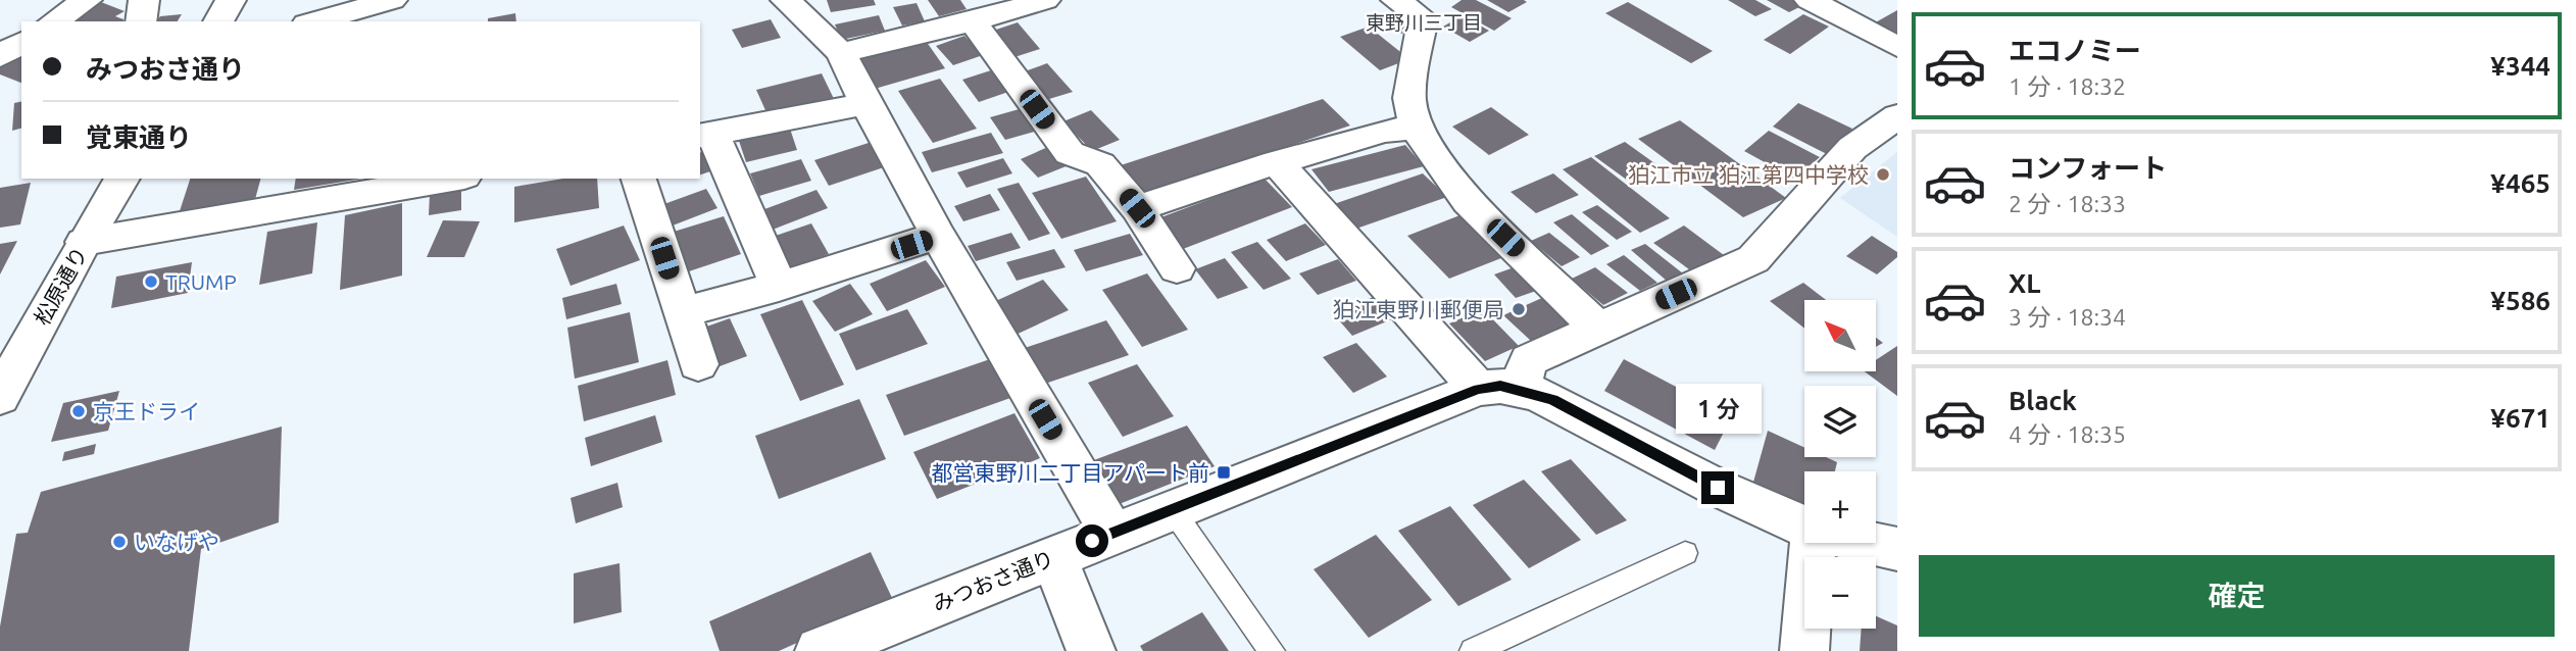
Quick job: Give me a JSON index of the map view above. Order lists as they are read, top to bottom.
{
  "streets": {
    "street": ["松原通り", "みつおさ通り"]
  },
  "districts": ["東野川三丁目"],
  "places": {
    "other": [
      "狛江市立 狛江第四中学校",
      "TRUMP",
      "狛江東野川郵便局",
      "京王ドライ",
      "いなげや"
    ],
    "transit": ["都営東野川二丁目アパート前"]
  },
  "north": "top left",
  "page": {
    "list": [
      {
        "name": "エコノミー",
        "note": "1 分 · 18:32",
        "value": "¥344"
      },
      {
        "name": "コンフォート",
        "note": "2 分 · 18:33",
        "value": "¥465"
      },
      {
        "name": "XL",
        "note": "3 分 · 18:34",
        "value": "¥586"
      },
      {
        "name": "Black",
        "note": "4 分 · 18:35",
        "value": "¥671"
      }
    ],
    "banner": ["みつおさ通り", "覚東通り"],
    "map_buttons": ["+", "−"],
    "bubble": "1 分",
    "buttons": "確定"
  }
}
